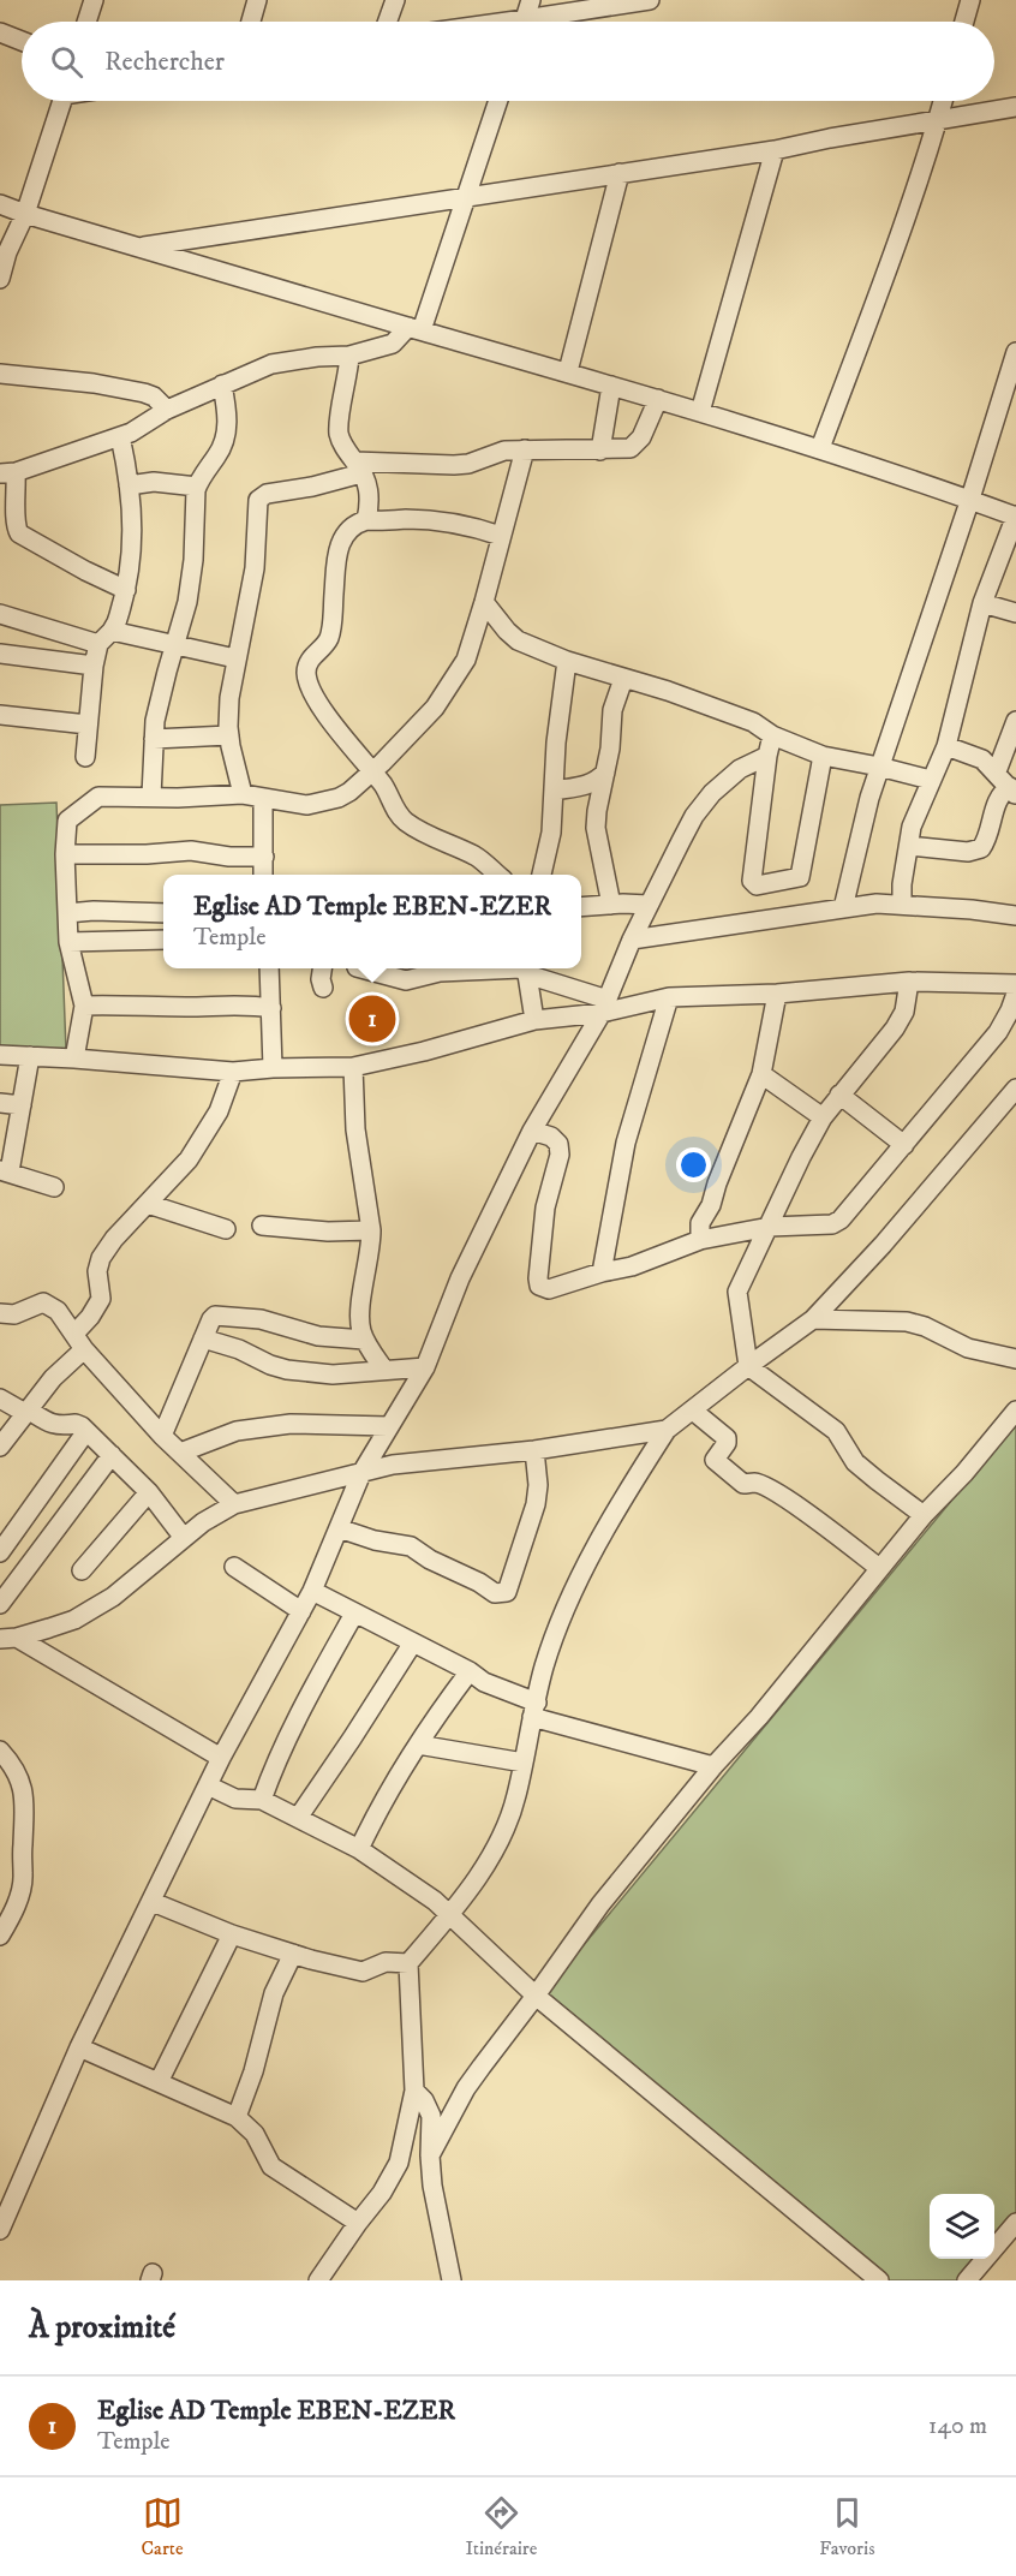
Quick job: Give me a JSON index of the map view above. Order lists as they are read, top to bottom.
{
  "page": {
    "search": "Rechercher",
    "popup": ["Eglise AD Temple EBEN-EZER", "Temple"],
    "pins": "1",
    "heading": "À proximité",
    "list": [
      {
        "mark": "1",
        "name": "Eglise AD Temple EBEN-EZER",
        "note": "Temple",
        "value": "140 m"
      }
    ],
    "nav": ["Carte", "Itinéraire", "Favoris"]
  }
}
